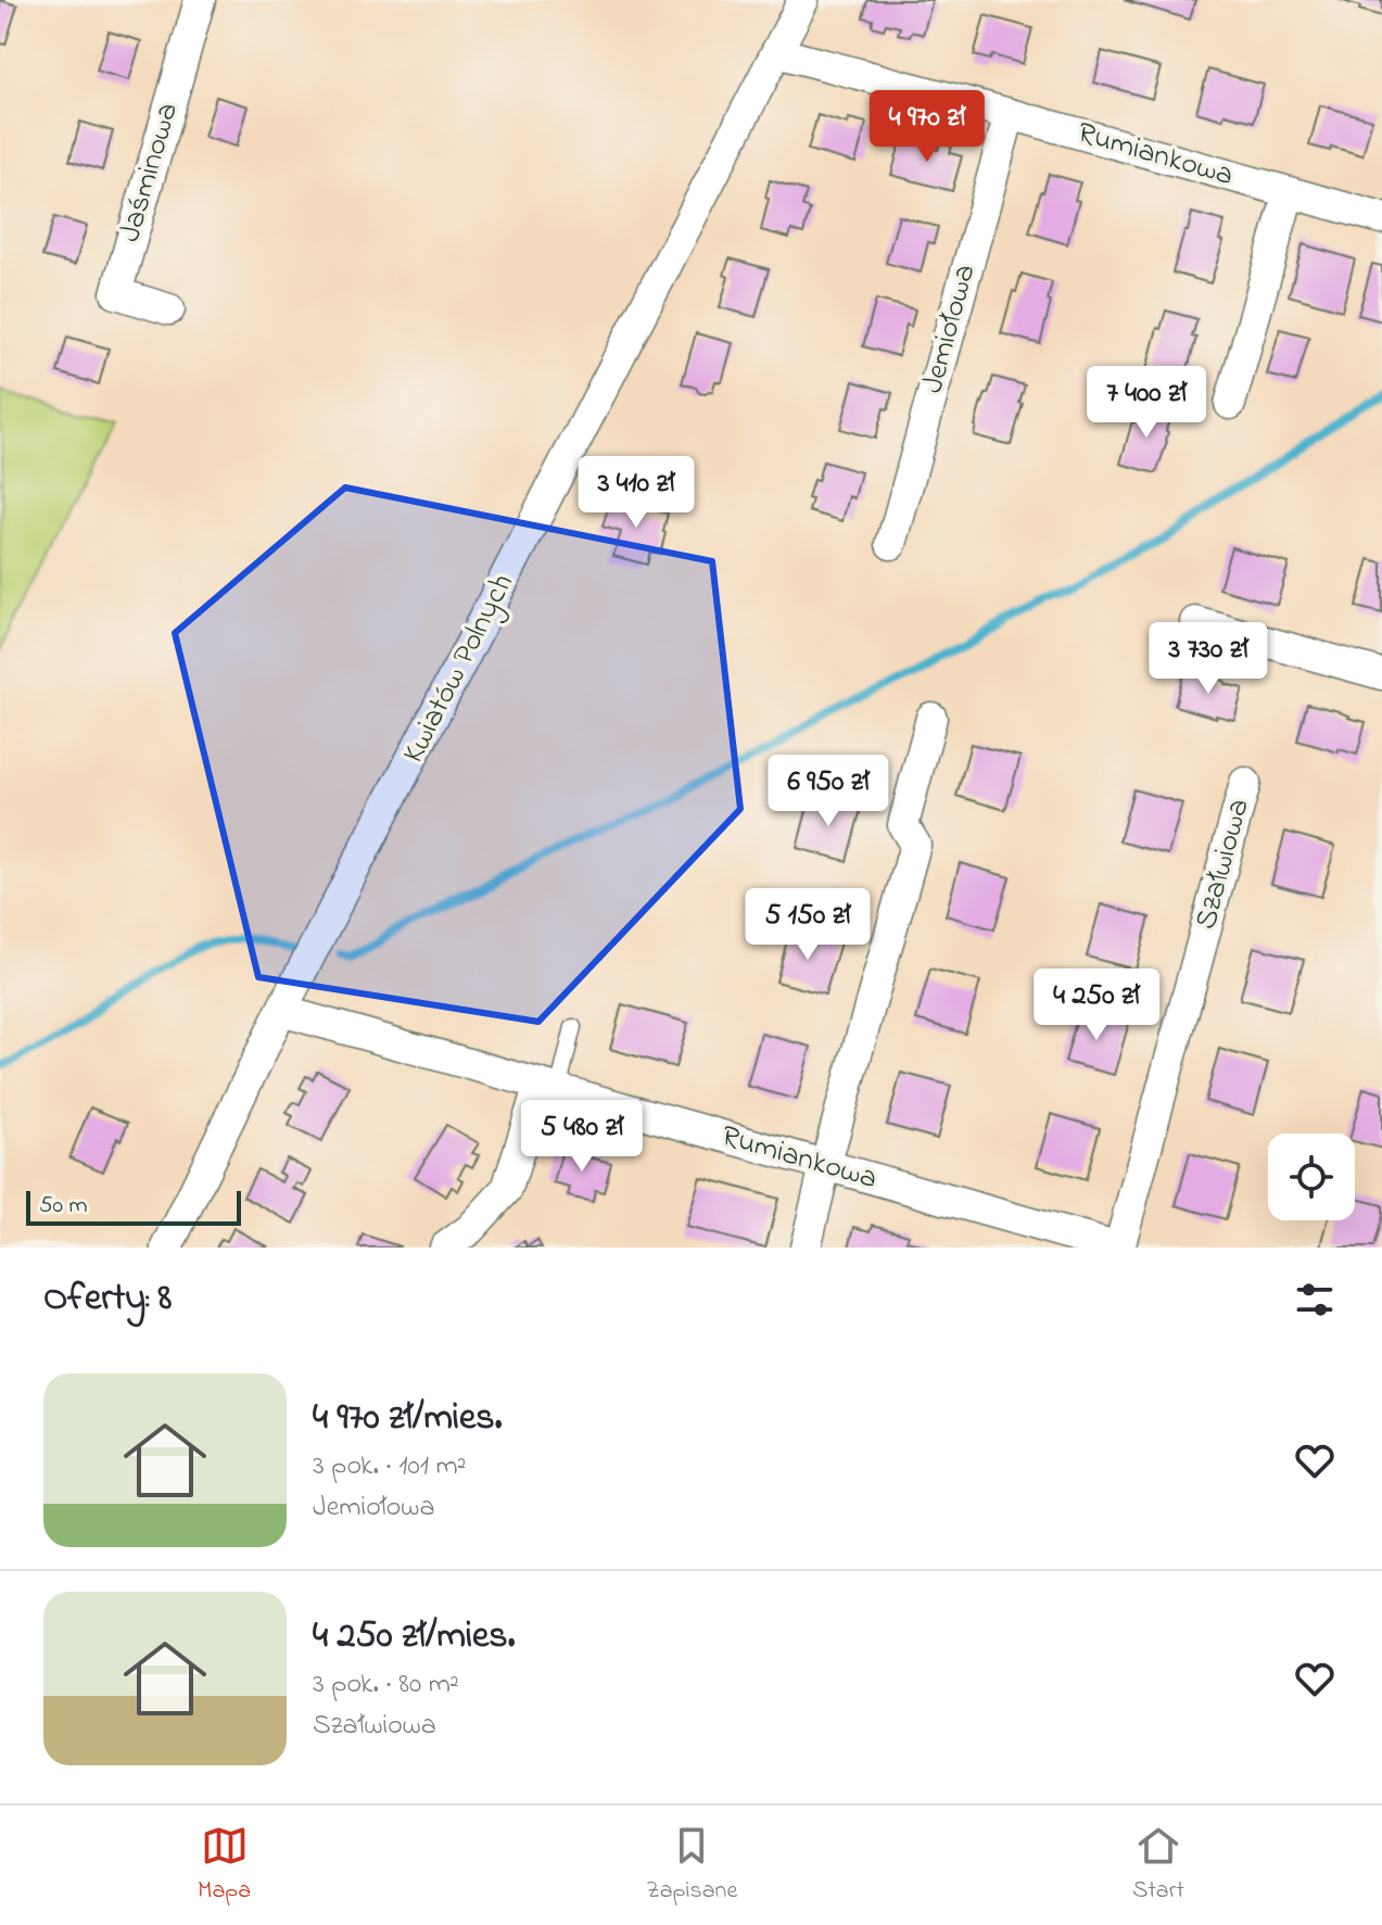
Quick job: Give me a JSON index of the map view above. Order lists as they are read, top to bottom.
{
  "streets": {
    "street": [
      "Rumiankowa",
      "Jaśminowa",
      "Jemiołowa",
      "Kwiatów Polnych",
      "Szałwiowa"
    ]
  },
  "crossings": [
    ["Rumiankowa", "Jemiołowa"],
    ["Rumiankowa", "Kwiatów Polnych"],
    ["Rumiankowa", "Szałwiowa"]
  ],
  "scale_bar": "50 m",
  "page": {
    "price": [
      "4 970 zł",
      "7 400 zł",
      "3 410 zł",
      "3 730 zł",
      "6 950 zł",
      "5 150 zł",
      "4 250 zł",
      "5 480 zł"
    ],
    "scale": "50 m",
    "heading": "Oferty: 8",
    "list": [
      {
        "name": "4 970 zł/mies.",
        "note": "3 pok. · 101 m² · Jemiołowa"
      },
      {
        "name": "4 250 zł/mies.",
        "note": "3 pok. · 80 m² · Szałwiowa"
      }
    ],
    "tabs": ["Mapa", "Zapisane", "Start"]
  }
}
